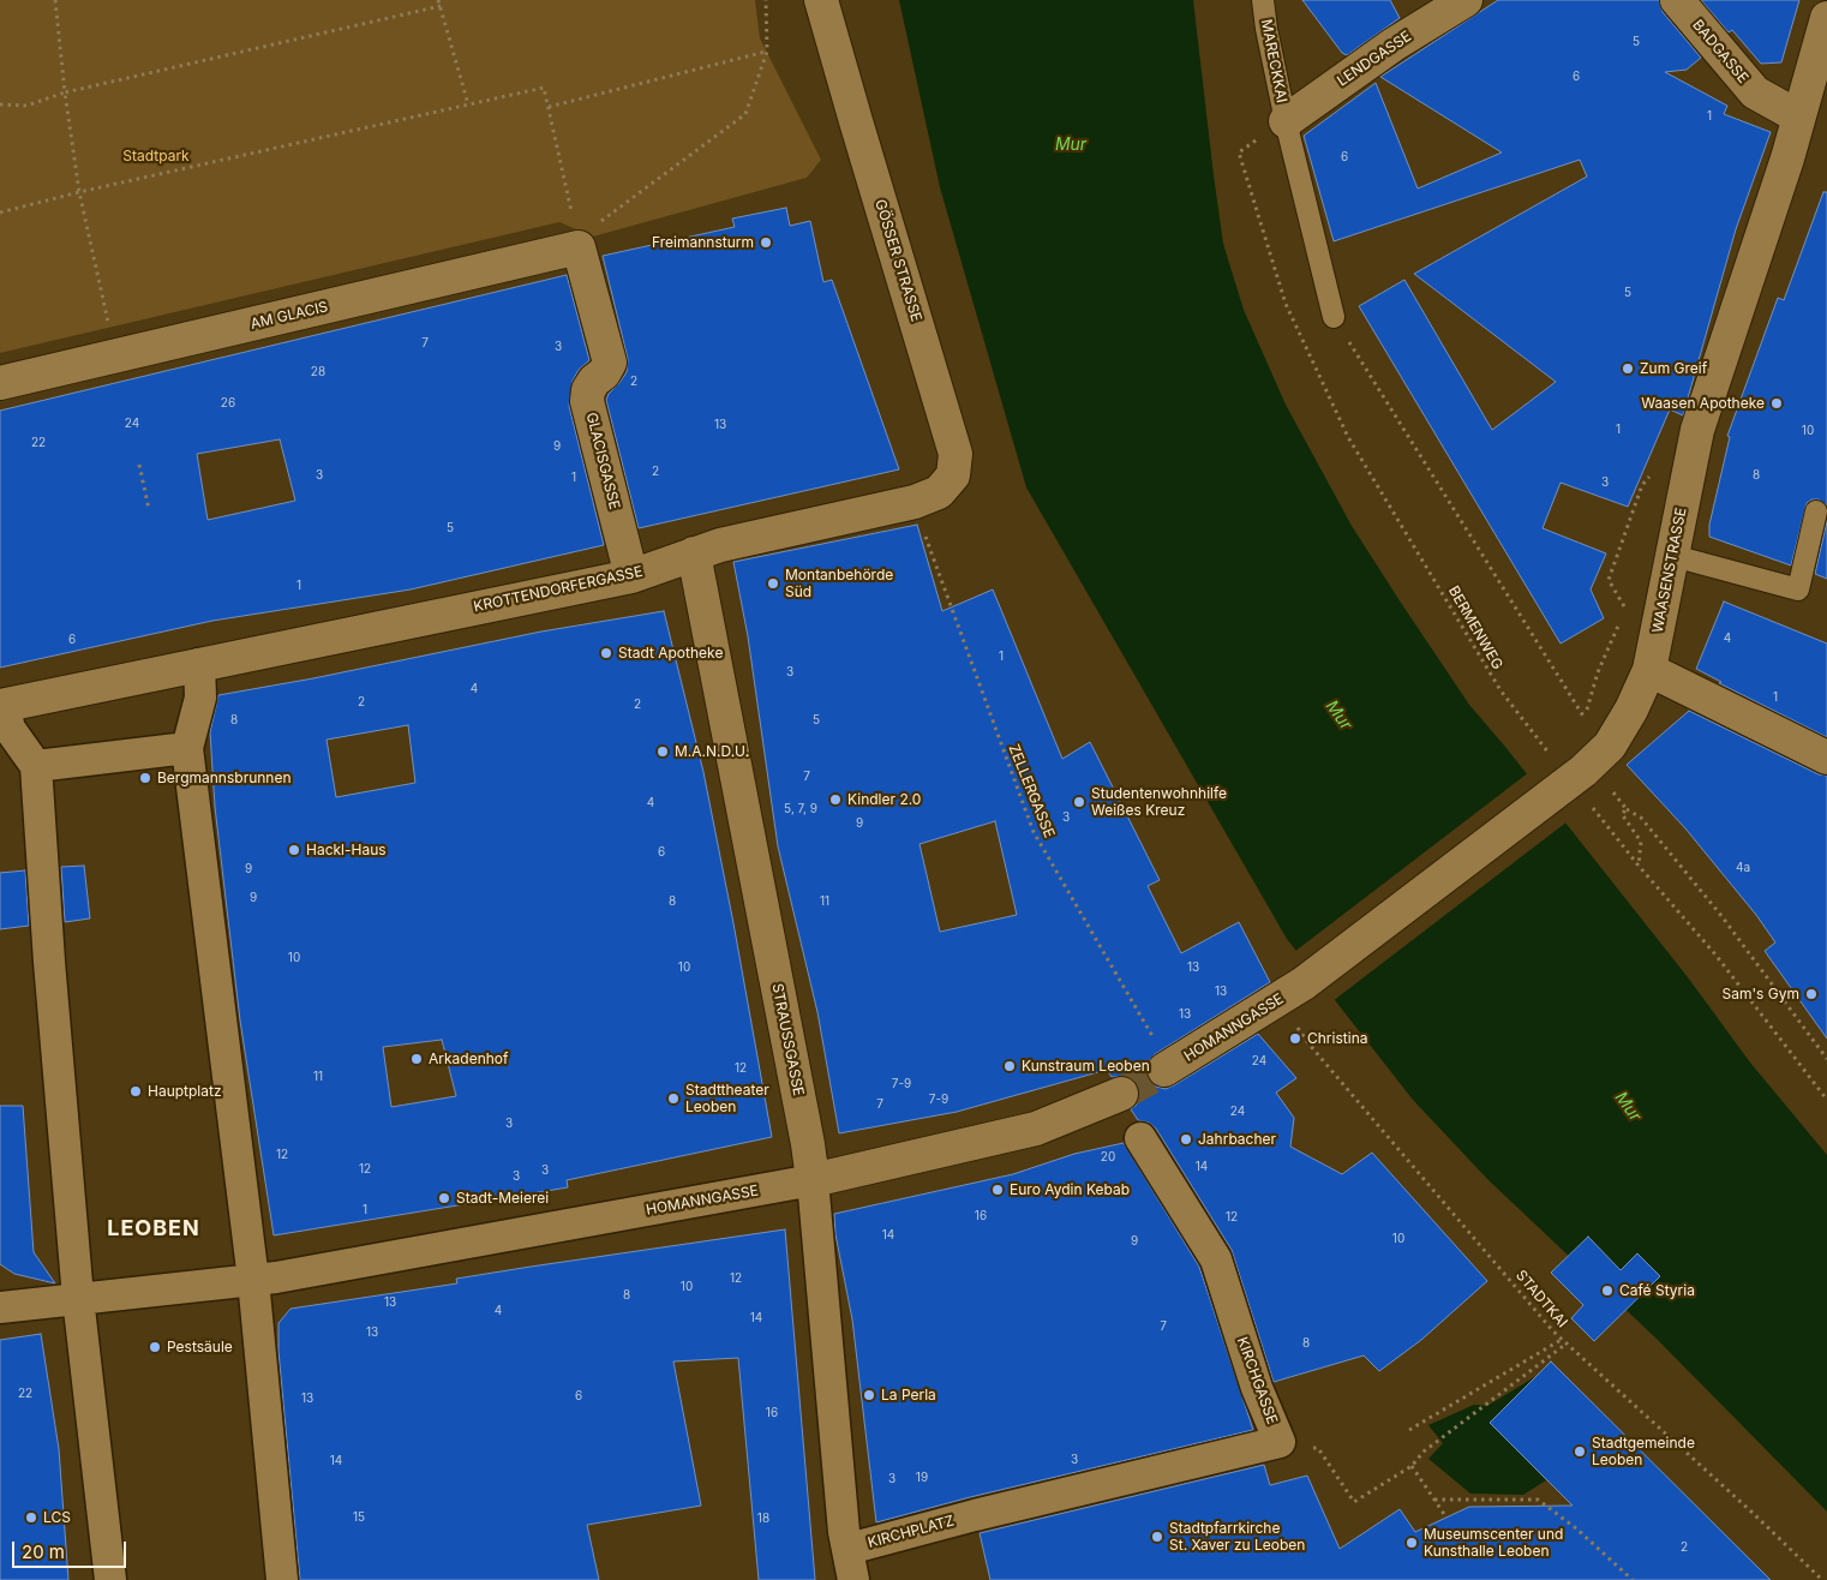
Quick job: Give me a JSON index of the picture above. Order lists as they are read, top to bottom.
{
  "streets": {
    "street": [
      "BADGASSE",
      "LENDGASSE",
      "GÖSSER STRASSE",
      "AM GLACIS",
      "GLACISGASSE",
      "WAASENSTRASSE",
      "KROTTENDORFERGASSE",
      "HOMANNGASSE",
      "STRAUSSGASSE",
      "KIRCHGASSE",
      "KIRCHPLATZ"
    ],
    "lane": ["MARECKKAI"],
    "path": ["BERMENWEG", "ZELLERGASSE", "STADTKAI"]
  },
  "crossings": [
    ["BADGASSE", "WAASENSTRASSE"],
    ["LENDGASSE", "MARECKKAI"],
    ["LENDGASSE", "BERMENWEG"],
    ["MARECKKAI", "BERMENWEG"],
    ["GÖSSER STRASSE", "KROTTENDORFERGASSE"],
    ["GÖSSER STRASSE", "ZELLERGASSE"],
    ["AM GLACIS", "GLACISGASSE"],
    ["GLACISGASSE", "KROTTENDORFERGASSE"],
    ["WAASENSTRASSE", "HOMANNGASSE"],
    ["WAASENSTRASSE", "STADTKAI"],
    ["KROTTENDORFERGASSE", "ZELLERGASSE"],
    ["KROTTENDORFERGASSE", "STRAUSSGASSE"],
    ["ZELLERGASSE", "HOMANNGASSE"],
    ["HOMANNGASSE", "STRAUSSGASSE"],
    ["HOMANNGASSE", "STADTKAI"],
    ["STRAUSSGASSE", "KIRCHPLATZ"],
    ["KIRCHGASSE", "KIRCHPLATZ"]
  ],
  "districts": ["LEOBEN"],
  "water": ["Mur"],
  "parks": ["Stadtpark"],
  "places": [
    "Freimannsturm",
    "Zum Greif",
    "Waasen Apotheke",
    "Montanbehörde Süd",
    "Stadt Apotheke",
    "M.A.N.D.U.",
    "Bergmannsbrunnen",
    "Kindler 2.0",
    "Studentenwohnhilfe Weißes Kreuz",
    "Hackl-Haus",
    "Sam's Gym",
    "Christina",
    "Arkadenhof",
    "Kunstraum Leoben",
    "Hauptplatz",
    "Stadttheater Leoben",
    "Jahrbacher",
    "Euro Aydin Kebab",
    "Stadt-Meierei",
    "Café Styria",
    "Pestsäule",
    "La Perla",
    "Stadtgemeinde Leoben",
    "LCS",
    "Stadtpfarrkirche St. Xaver zu Leoben",
    "Museumscenter und Kunsthalle Leoben"
  ],
  "house_numbers": [
    "5",
    "6",
    "1",
    "6",
    "5",
    "7",
    "3",
    "28",
    "2",
    "26",
    "24",
    "13",
    "1",
    "10",
    "22",
    "9",
    "2",
    "3",
    "8",
    "1",
    "3",
    "5",
    "1",
    "4",
    "6",
    "1",
    "3",
    "4",
    "1",
    "2",
    "2",
    "8",
    "5",
    "7",
    "4",
    "5, 7, 9",
    "3",
    "9",
    "6",
    "4a",
    "9",
    "9",
    "8",
    "11",
    "10",
    "10",
    "13",
    "13",
    "13",
    "24",
    "12",
    "11",
    "7-9",
    "7-9",
    "7",
    "24",
    "3",
    "12",
    "20",
    "14",
    "12",
    "3",
    "3",
    "1",
    "16",
    "12",
    "14",
    "10",
    "9",
    "12",
    "10",
    "8",
    "13",
    "4",
    "14",
    "7",
    "13",
    "8",
    "22",
    "6",
    "13",
    "16",
    "3",
    "14",
    "19",
    "3",
    "15",
    "18",
    "2"
  ],
  "scale_bar": "20 m"
}
